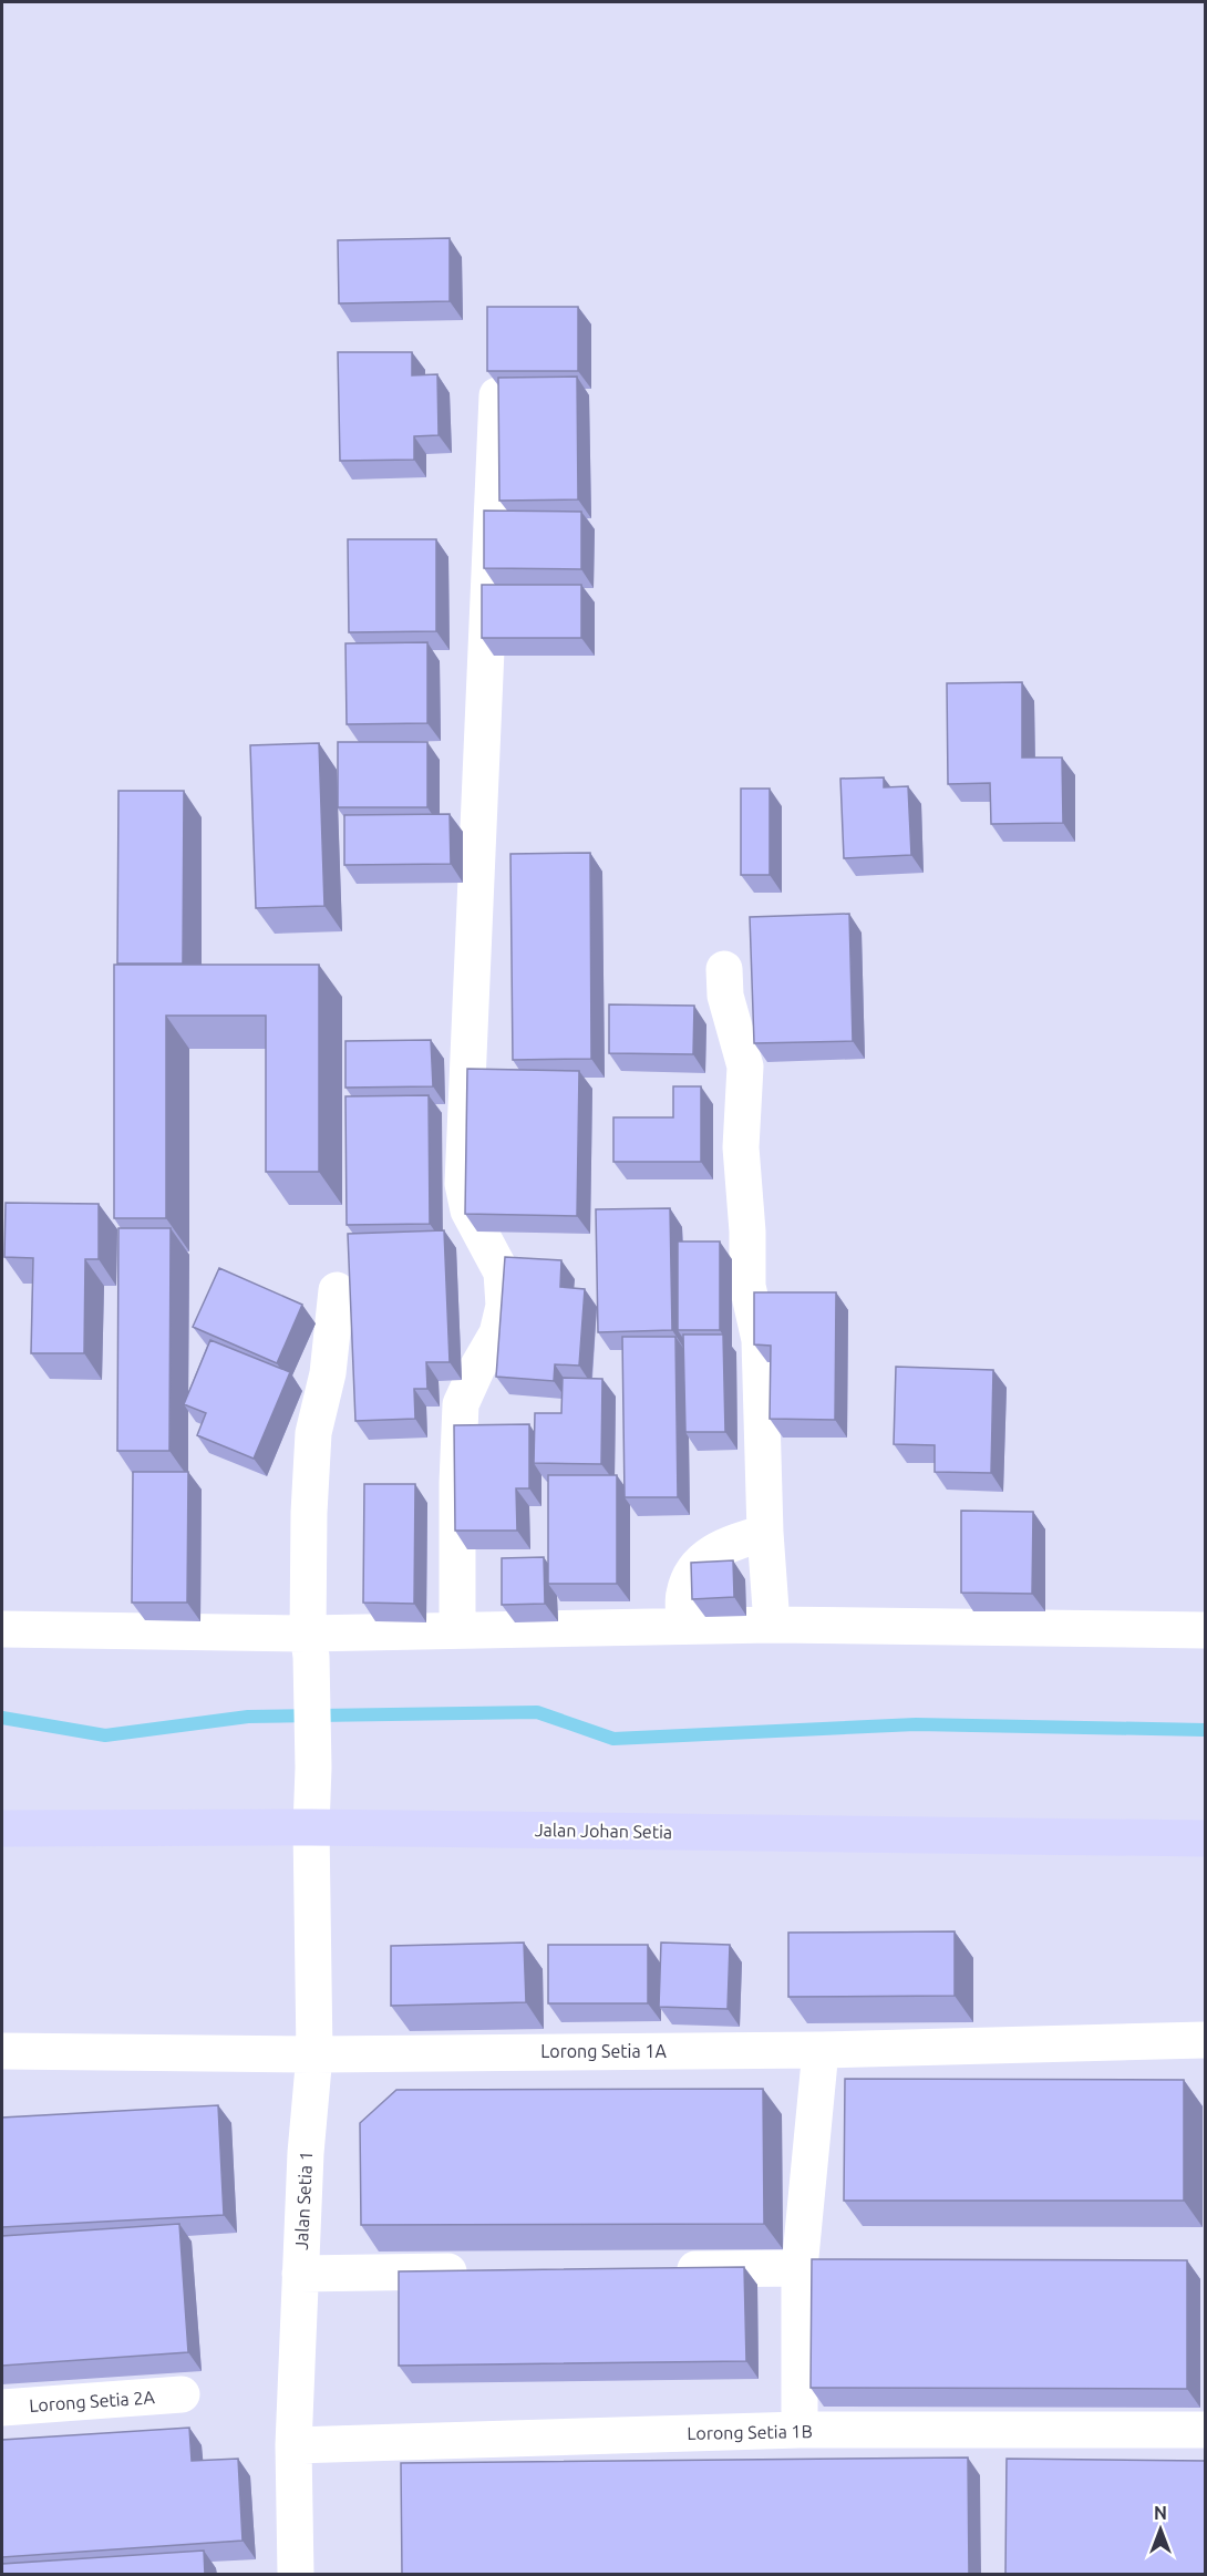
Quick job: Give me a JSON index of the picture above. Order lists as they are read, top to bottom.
{
  "streets": {
    "main road": ["Jalan Johan Setia"],
    "street": [
      "Lorong Setia 1A",
      "Jalan Setia 1",
      "Lorong Setia 2A",
      "Lorong Setia 1B"
    ]
  },
  "crossings": [
    ["Jalan Johan Setia", "Jalan Setia 1"],
    ["Lorong Setia 1A", "Jalan Setia 1"],
    ["Jalan Setia 1", "Lorong Setia 1B"]
  ],
  "north": "top"
}
